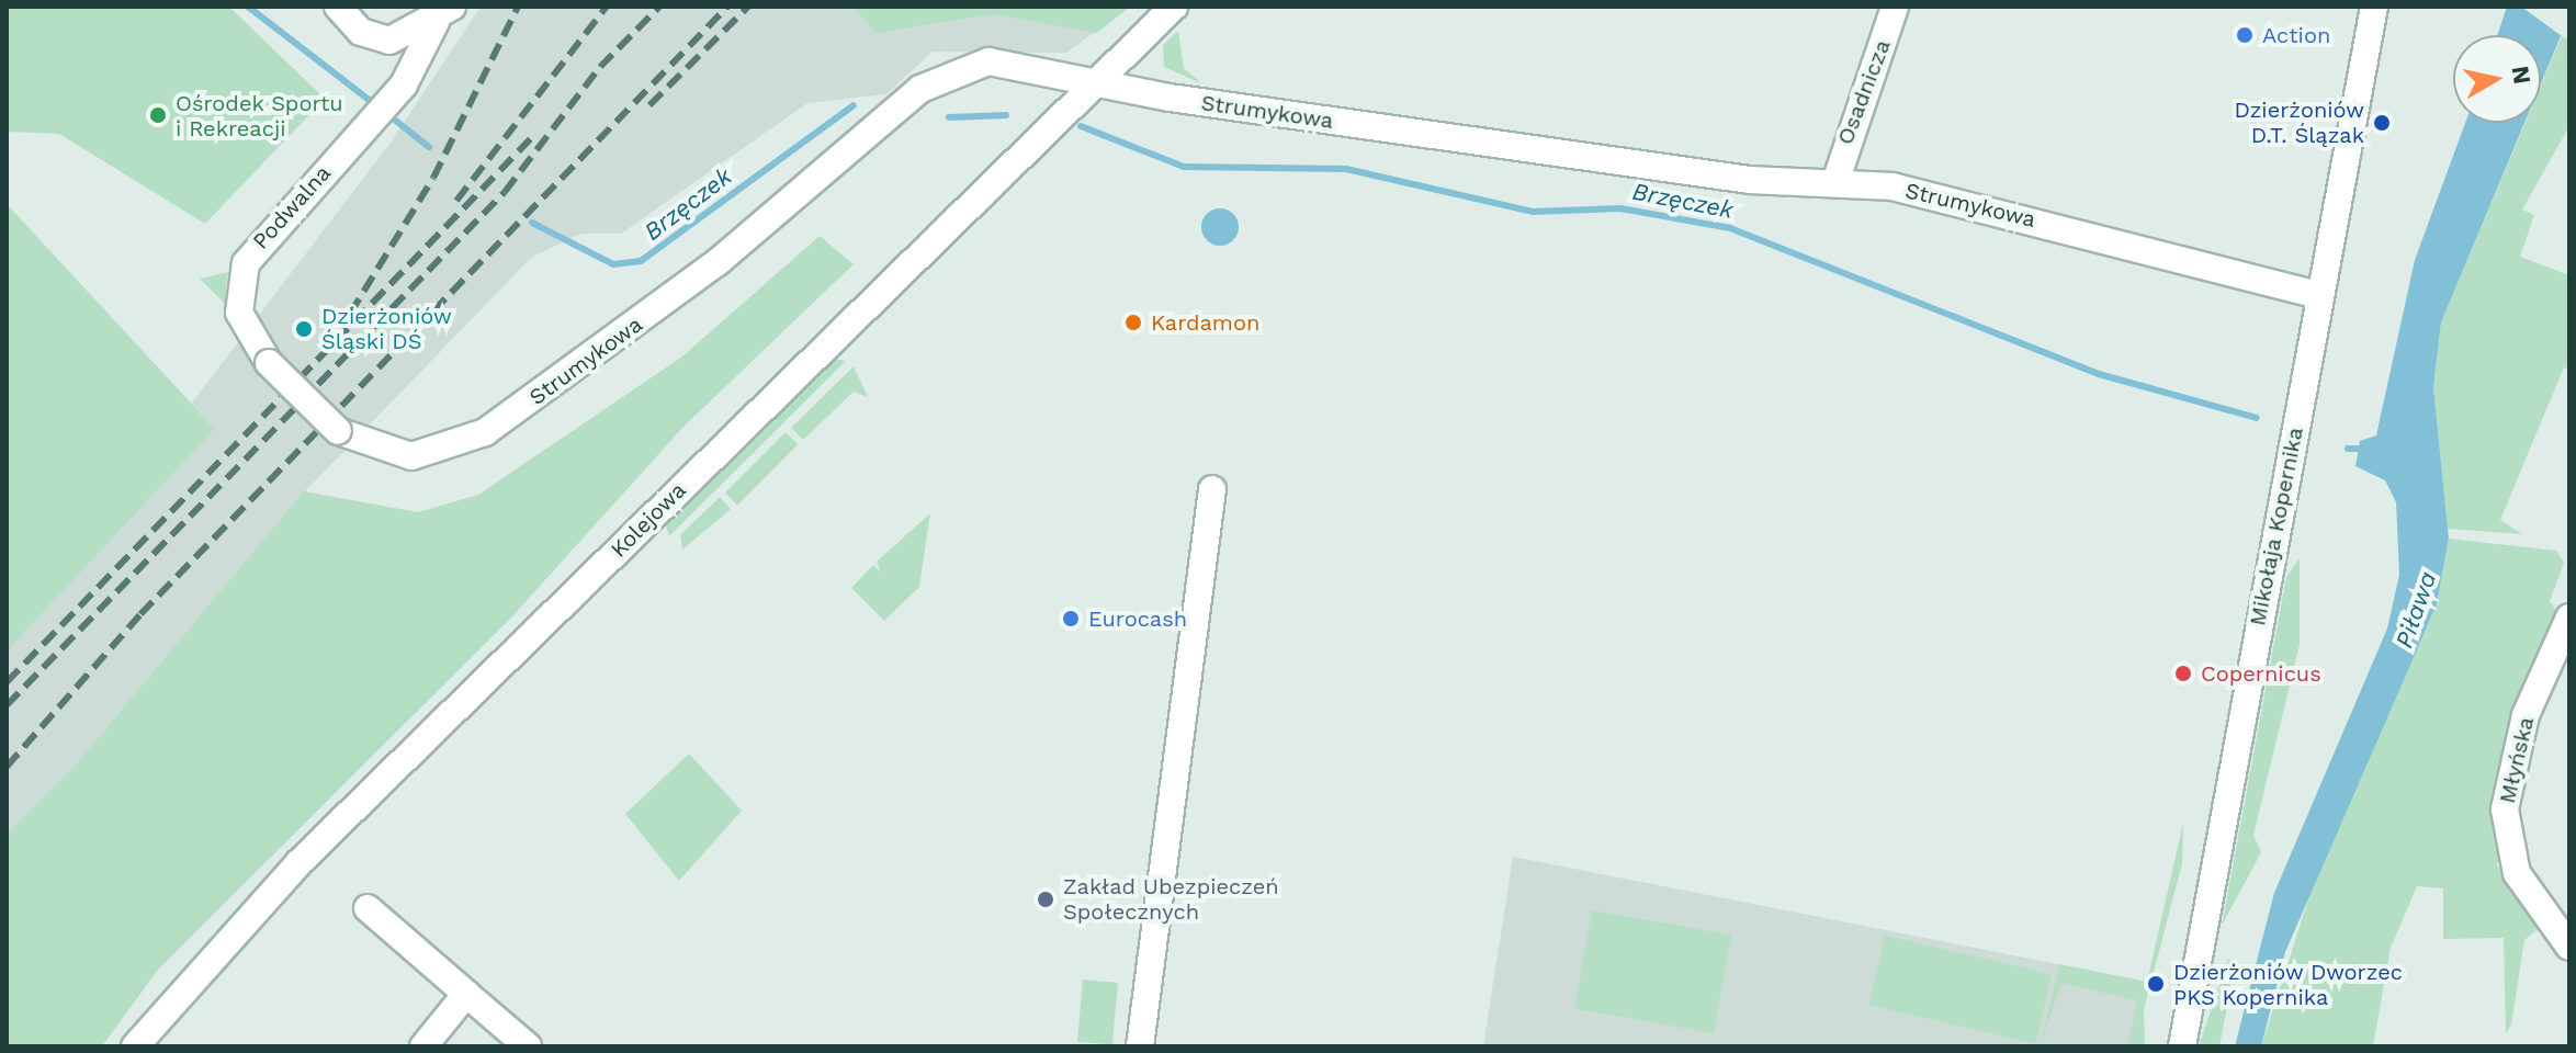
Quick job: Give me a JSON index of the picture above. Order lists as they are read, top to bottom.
{
  "streets": {
    "street": [
      "Osadnicza",
      "Strumykowa",
      "Podwalna",
      "Kolejowa",
      "Mikołaja Kopernika",
      "Młyńska"
    ]
  },
  "crossings": [
    ["Osadnicza", "Strumykowa"],
    ["Strumykowa", "Podwalna"],
    ["Strumykowa", "Kolejowa"],
    ["Strumykowa", "Mikołaja Kopernika"]
  ],
  "water": ["Brzęczek", "Piława"],
  "places": [
    "Action",
    "Ośrodek Sportu i Rekreacji",
    "Dzierżoniów D.T. Ślązak",
    "Kardamon",
    "Dzierżoniów Śląski DŚ",
    "Eurocash",
    "Copernicus",
    "Zakład Ubezpieczeń Społecznych",
    "Dzierżoniów Dworzec PKS Kopernika"
  ],
  "north": "right"
}
